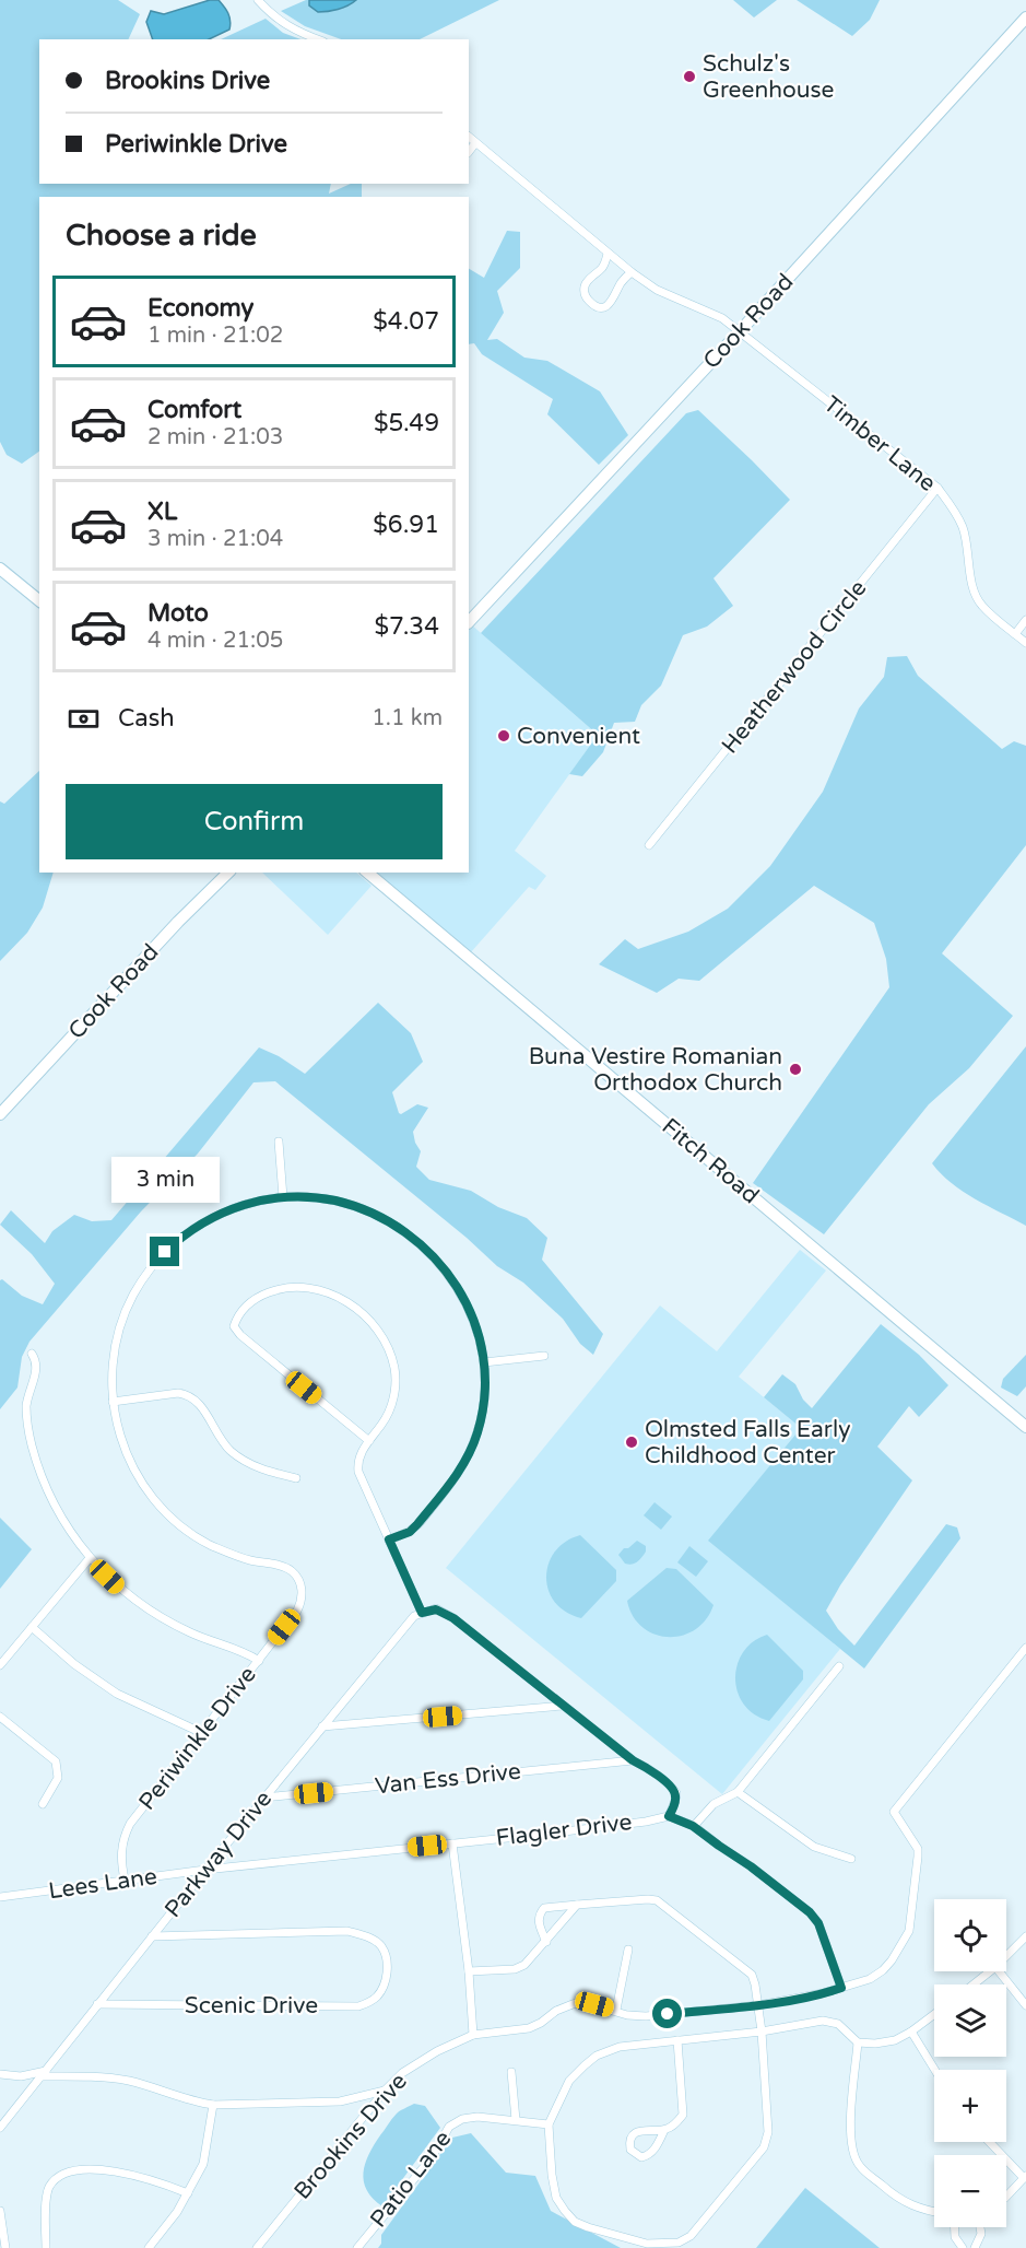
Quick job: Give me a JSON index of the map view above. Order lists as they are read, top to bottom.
{
  "streets": {
    "street": [
      "Cook Road",
      "Timber Lane",
      "Heatherwood Circle",
      "Fitch Road",
      "Periwinkle Drive",
      "Van Ess Drive",
      "Flagler Drive",
      "Parkway Drive",
      "Lees Lane",
      "Scenic Drive",
      "Brookins Drive",
      "Patio Lane"
    ]
  },
  "crossings": [
    ["Cook Road", "Timber Lane"],
    ["Timber Lane", "Heatherwood Circle"],
    ["Periwinkle Drive", "Lees Lane"],
    ["Van Ess Drive", "Parkway Drive"],
    ["Flagler Drive", "Parkway Drive"],
    ["Flagler Drive", "Lees Lane"],
    ["Parkway Drive", "Lees Lane"],
    ["Parkway Drive", "Scenic Drive"]
  ],
  "places": [
    "Schulz's Greenhouse",
    "Convenient",
    "Buna Vestire Romanian Orthodox Church",
    "Olmsted Falls Early Childhood Center"
  ],
  "page": {
    "banner": ["Brookins Drive", "Periwinkle Drive"],
    "heading": "Choose a ride",
    "list": [
      {
        "name": "Economy",
        "note": "1 min · 21:02",
        "value": "$4.07"
      },
      {
        "name": "Comfort",
        "note": "2 min · 21:03",
        "value": "$5.49"
      },
      {
        "name": "XL",
        "note": "3 min · 21:04",
        "value": "$6.91"
      },
      {
        "name": "Moto",
        "note": "4 min · 21:05",
        "value": "$7.34"
      }
    ],
    "pay": ["Cash", "1.1 km"],
    "buttons": "Confirm",
    "bubble": "3 min",
    "map_buttons": ["+", "−"]
  }
}
